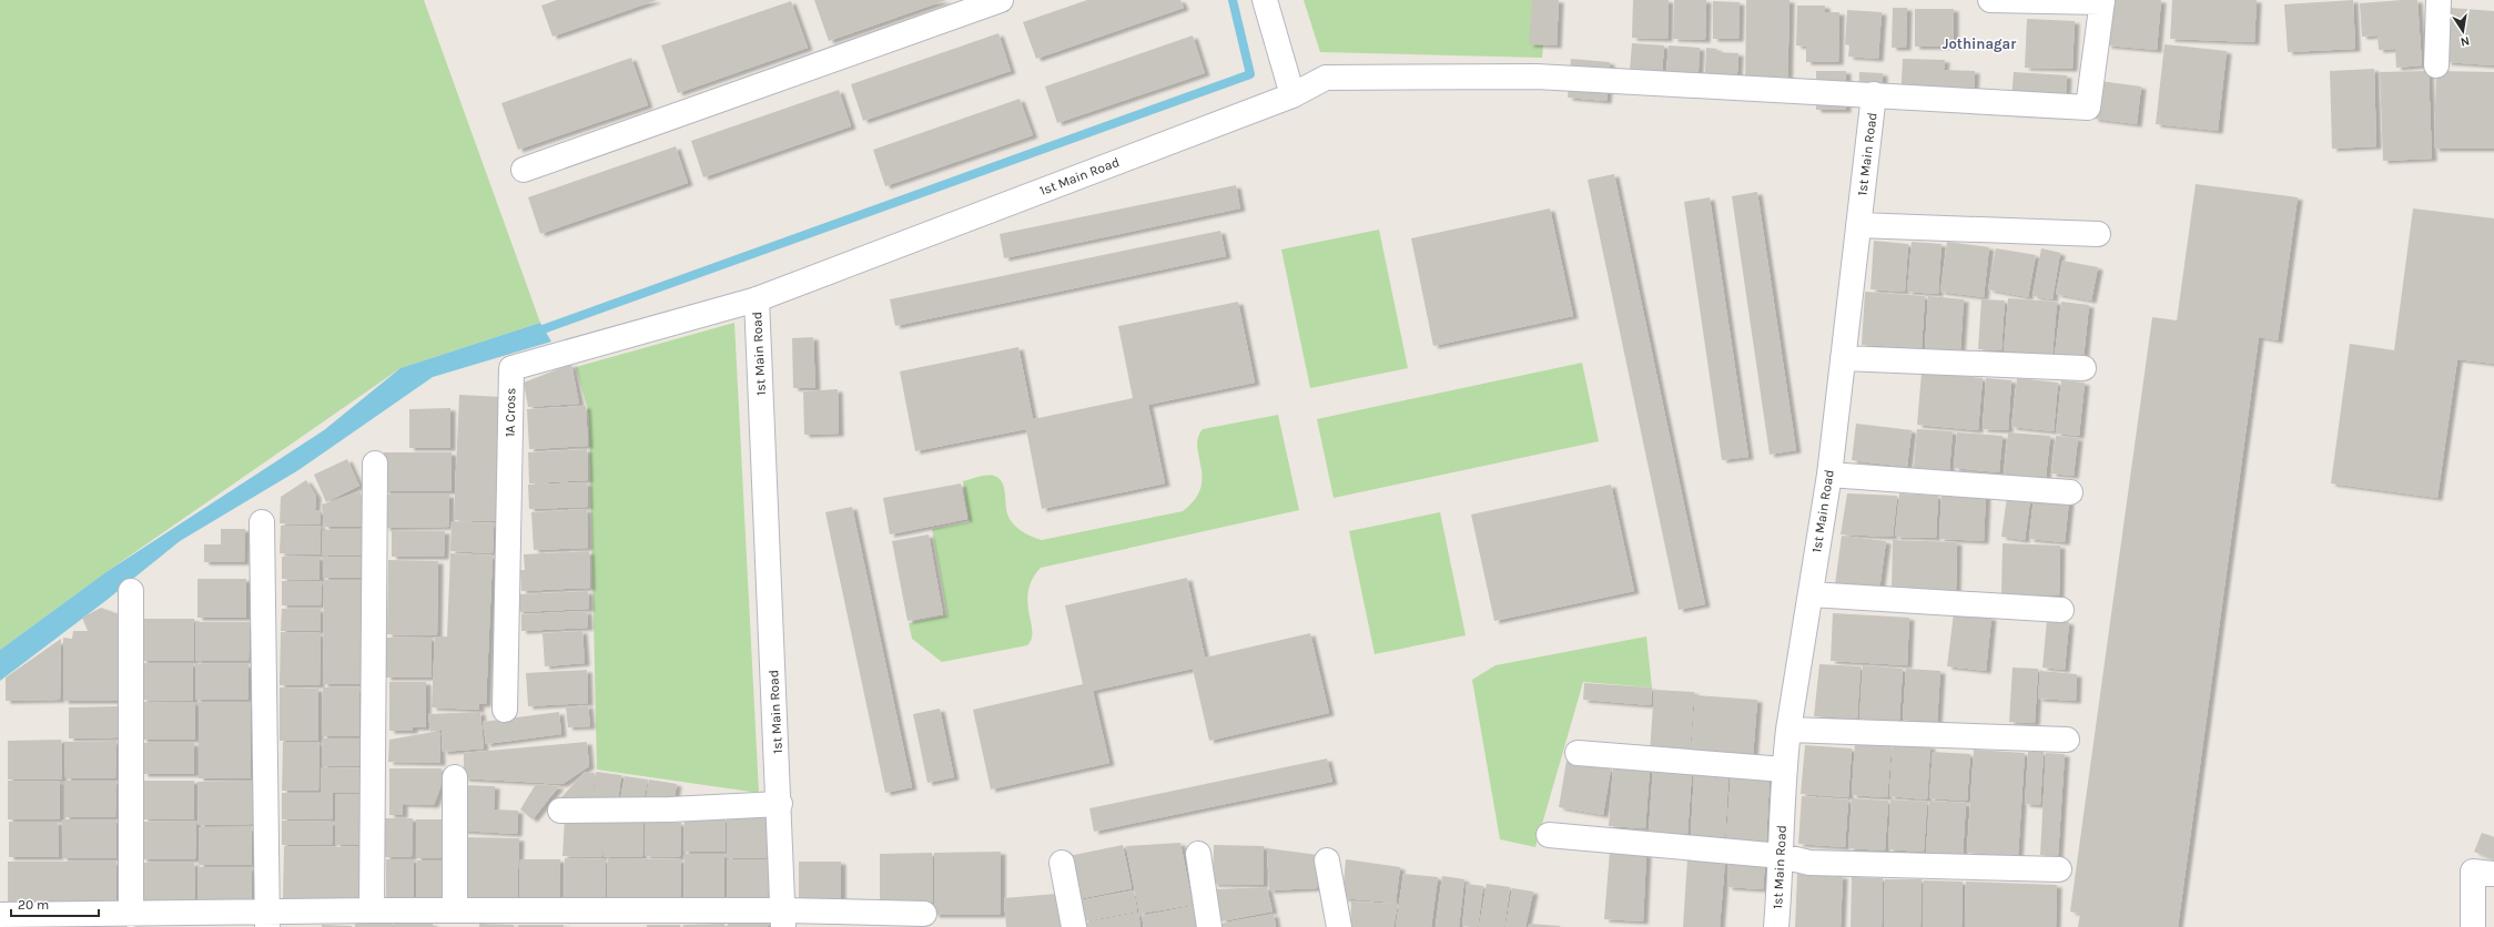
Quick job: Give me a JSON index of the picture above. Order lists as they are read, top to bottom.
{
  "streets": {
    "street": ["1st Main Road", "1A Cross"]
  },
  "crossings": [
    ["1st Main Road", "1A Cross"]
  ],
  "districts": ["Jothinagar"],
  "scale_bar": "20 m",
  "north": "bottom"
}
